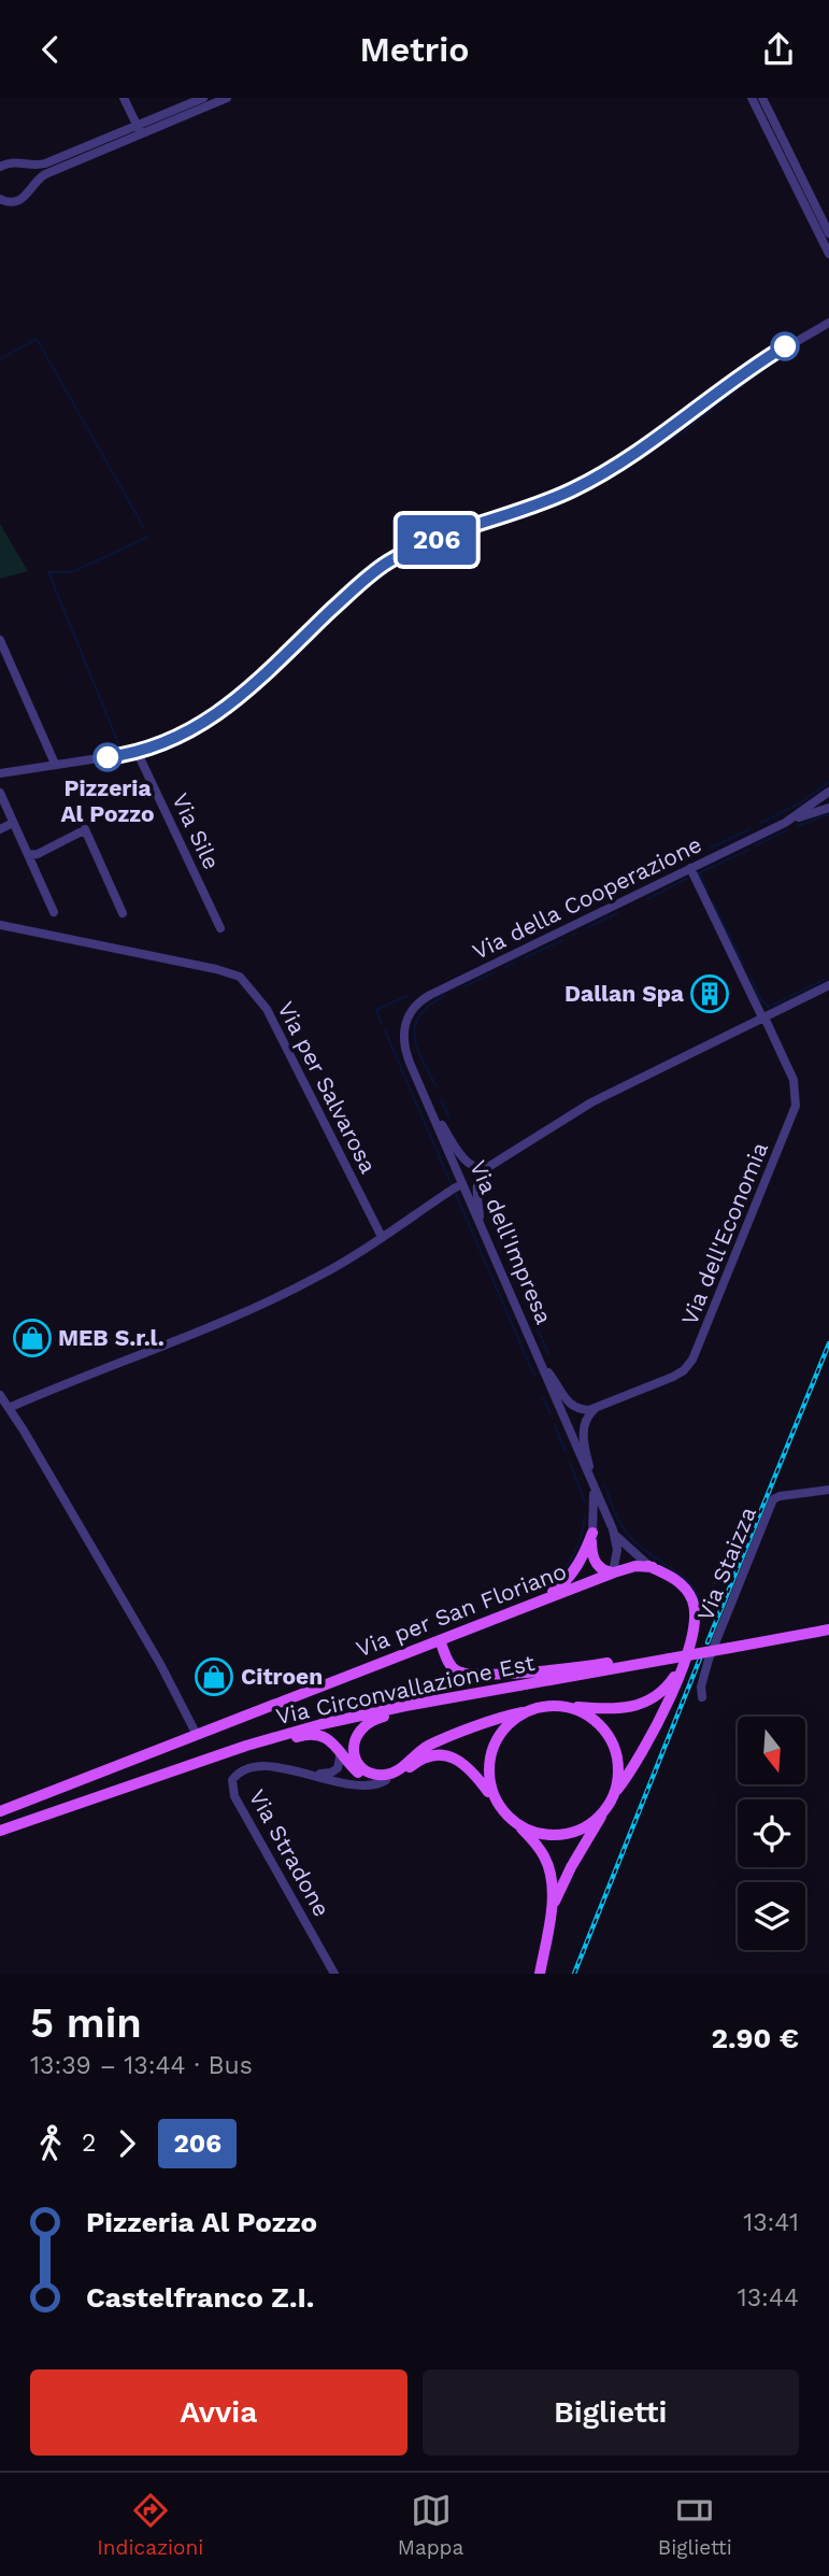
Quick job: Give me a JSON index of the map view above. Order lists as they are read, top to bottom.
{
  "streets": {
    "main road": ["Via per San Floriano", "Via Circonvallazione Est"],
    "street": [
      "Via Sile",
      "Via della Cooperazione",
      "Via per Salvarosa",
      "Via dell'Economia",
      "Via dell'Impresa",
      "Via Staizza",
      "Via Stradone"
    ]
  },
  "crossings": [
    ["Via della Cooperazione", "Via dell'Economia"],
    ["Via della Cooperazione", "Via dell'Impresa"],
    ["Via dell'Impresa", "Via per San Floriano"]
  ],
  "places": {
    "other": ["Pizzeria Al Pozzo"],
    "building": ["Dallan Spa"],
    "shop": ["MEB S.r.l.", "Citroen"]
  },
  "lines": ["bus line 206"],
  "north": "bottom",
  "page": {
    "header": "Metrio",
    "on_map": "206",
    "heading": ["5 min", "13:39 – 13:44 · Bus", "2.90 €"],
    "legs": ["2", "206"],
    "list": [
      {
        "name": "Pizzeria Al Pozzo",
        "value": "13:41"
      },
      {
        "name": "Castelfranco Z.I.",
        "value": "13:44"
      }
    ],
    "buttons": ["Avvia", "Biglietti"],
    "tabs": ["Indicazioni", "Mappa", "Biglietti"]
  }
}
